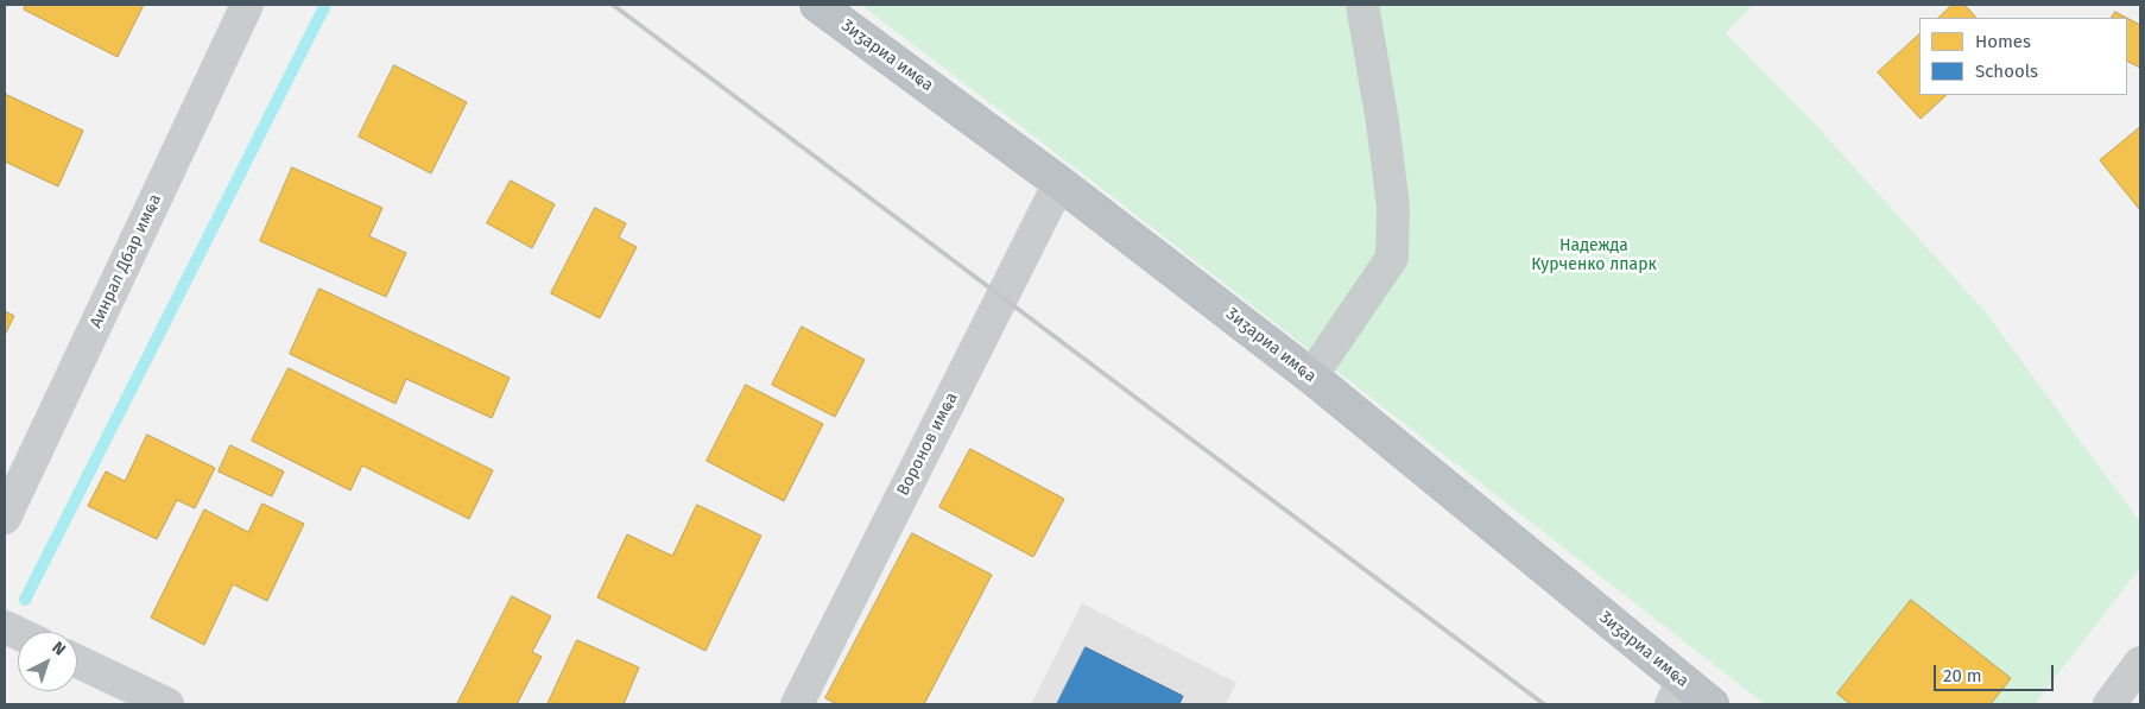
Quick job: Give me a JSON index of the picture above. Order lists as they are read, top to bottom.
{
  "streets": {
    "highway": ["Ӡиӡариа имҩа"],
    "street": ["Аинрал Дбар имҩа", "Воронов имҩа"]
  },
  "crossings": [
    ["Ӡиӡариа имҩа", "Воронов имҩа"]
  ],
  "parks": ["Надежда Курченко лпарк"],
  "legend": ["Homes", "Schools"],
  "scale_bar": "20 m",
  "north": "top right"
}
